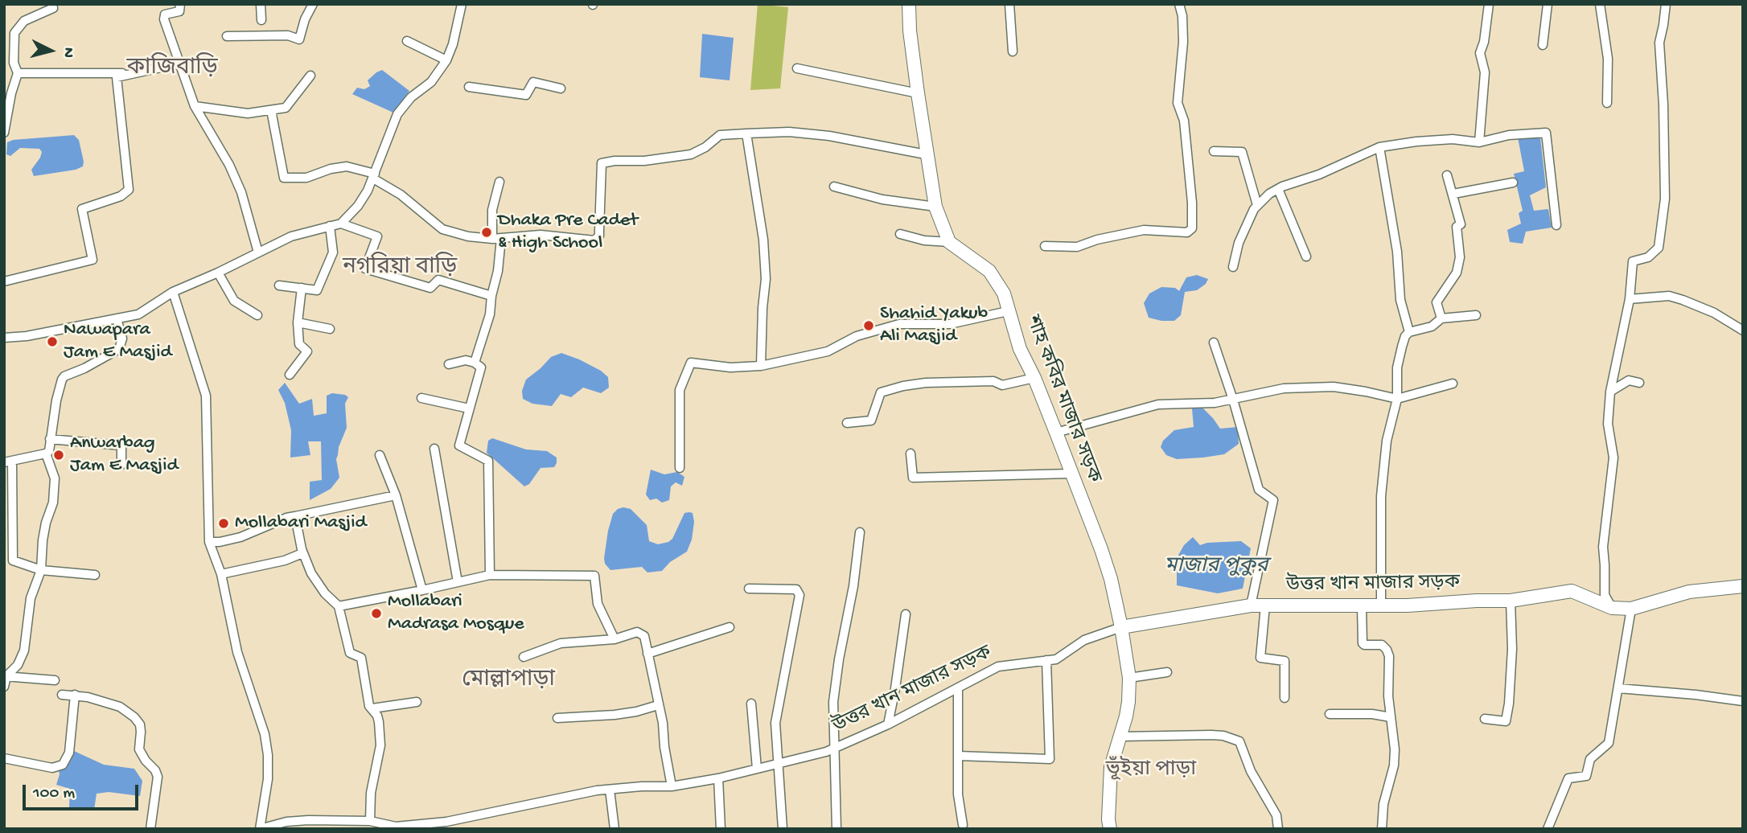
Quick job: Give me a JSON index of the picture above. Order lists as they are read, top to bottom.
{
  "streets": {
    "main road": ["শাহ কবির মাজার সড়ক", "উত্তর খান মাজার সড়ক"]
  },
  "crossings": [
    ["শাহ কবির মাজার সড়ক", "উত্তর খান মাজার সড়ক"]
  ],
  "districts": [
    "কাজিবাড়ি",
    "নগরিয়া বাড়ি",
    "মোল্লাপাড়া",
    "ভূঁইয়া পাড়া"
  ],
  "water": ["মাজার পুকুর"],
  "places": [
    "Dhaka Pre Cadet & High School",
    "Shahid Yakub Ali Masjid",
    "Nawapara Jam E Masjid",
    "Anwarbag Jam E Masjid",
    "Mollabari Masjid",
    "Mollabari Madrasa Mosque"
  ],
  "scale_bar": "100 m",
  "north": "right"
}
